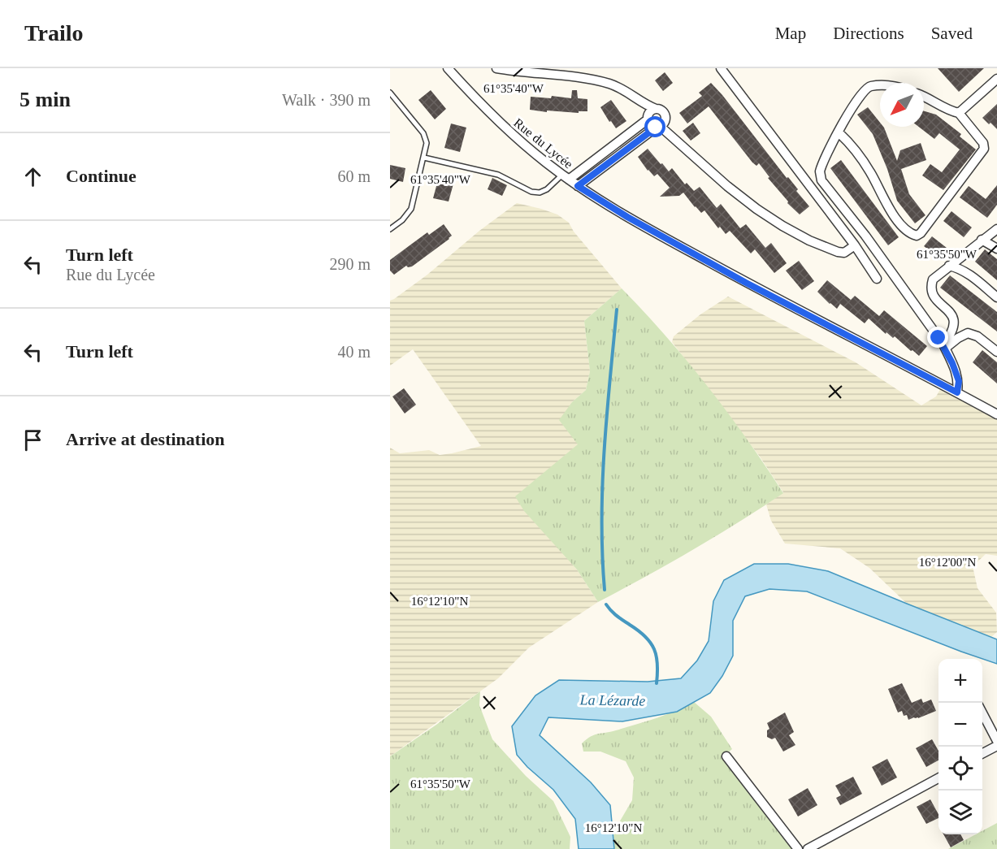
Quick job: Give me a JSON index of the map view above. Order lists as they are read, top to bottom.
{
  "streets": {
    "street": ["Rue du Lycée"]
  },
  "water": ["La Lézarde"],
  "north": "bottom left",
  "page": {
    "header": "Trailo",
    "nav": ["Map", "Directions", "Saved"],
    "heading": ["5 min", "Walk · 390 m"],
    "list": [
      ["Continue", "60 m"],
      ["Turn left", "Rue du Lycée", "290 m"],
      ["Turn left", "40 m"],
      "Arrive at destination"
    ],
    "map_buttons": ["+", "−"]
  },
  "coordinates": [
    "61°35'40\"W",
    "61°35'50\"W",
    "16°12'00\"N",
    "16°12'10\"N"
  ]
}
